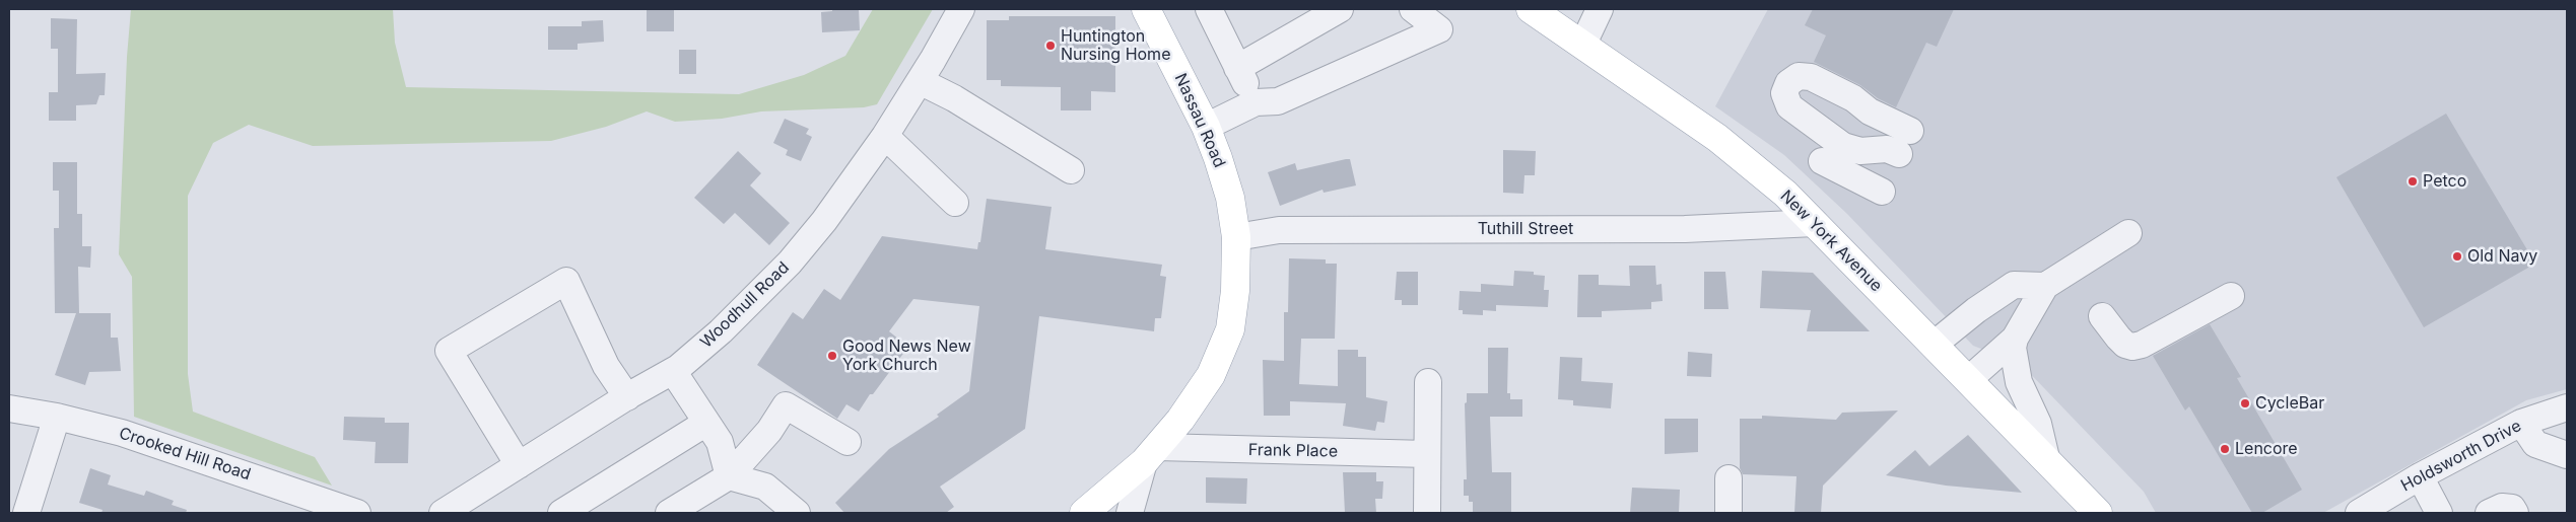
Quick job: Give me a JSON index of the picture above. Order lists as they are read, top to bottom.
{
  "streets": {
    "main road": ["Nassau Road", "New York Avenue"],
    "street": [
      "Tuthill Street",
      "Woodhull Road",
      "Frank Place",
      "Crooked Hill Road",
      "Holdsworth Drive"
    ]
  },
  "crossings": [
    ["Nassau Road", "Tuthill Street"],
    ["Nassau Road", "Frank Place"],
    ["Tuthill Street", "New York Avenue"]
  ],
  "places": [
    "Huntington Nursing Home",
    "Petco",
    "Old Navy",
    "Good News New York Church",
    "CycleBar",
    "Lencore"
  ]
}
